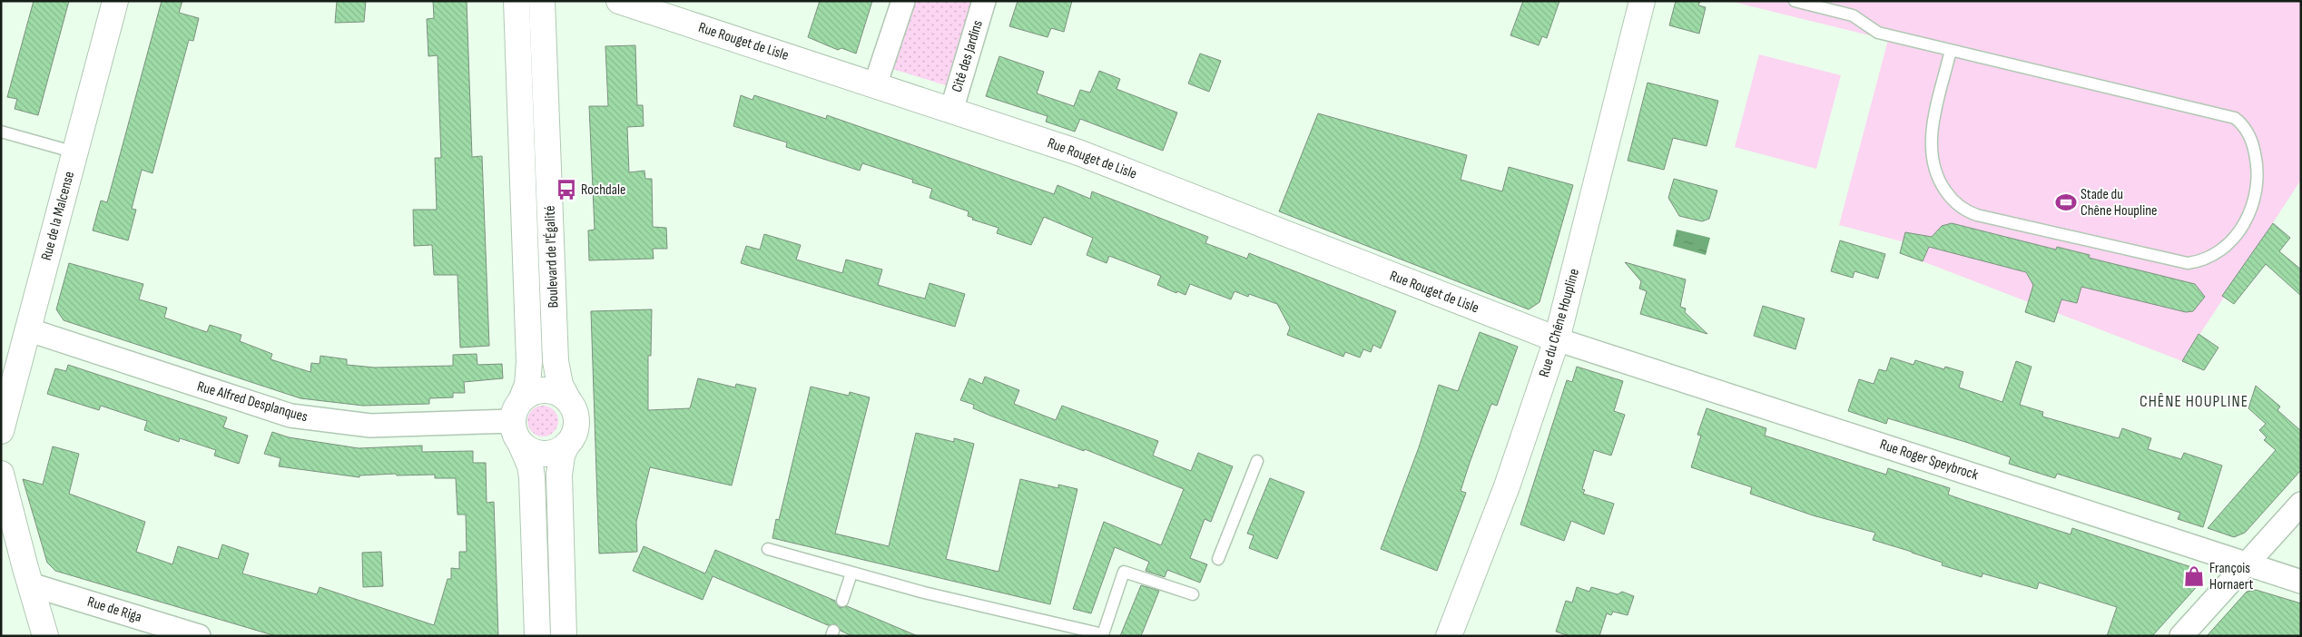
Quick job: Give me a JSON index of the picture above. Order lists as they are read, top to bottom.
{
  "streets": {
    "street": [
      "Rue Rouget de Lisle",
      "Cité des Jardins",
      "Rue de la Malcense",
      "Boulevard de l'Égalité",
      "Rue du Chêne Houpline",
      "Rue Alfred Desplanques",
      "Rue Roger Speybrock",
      "Rue de Riga"
    ]
  },
  "crossings": [
    ["Rue Rouget de Lisle", "Cité des Jardins"],
    ["Rue Rouget de Lisle", "Rue du Chêne Houpline"],
    ["Rue Rouget de Lisle", "Rue Roger Speybrock"],
    ["Rue de la Malcense", "Rue Alfred Desplanques"],
    ["Boulevard de l'Égalité", "Rue Alfred Desplanques"],
    ["Rue du Chêne Houpline", "Rue Roger Speybrock"]
  ],
  "districts": ["CHÊNE HOUPLINE"],
  "places": {
    "bus stop": ["Rochdale"],
    "sports": ["Stade du Chêne Houpline"],
    "shop": ["François Hornaert"]
  }
}
